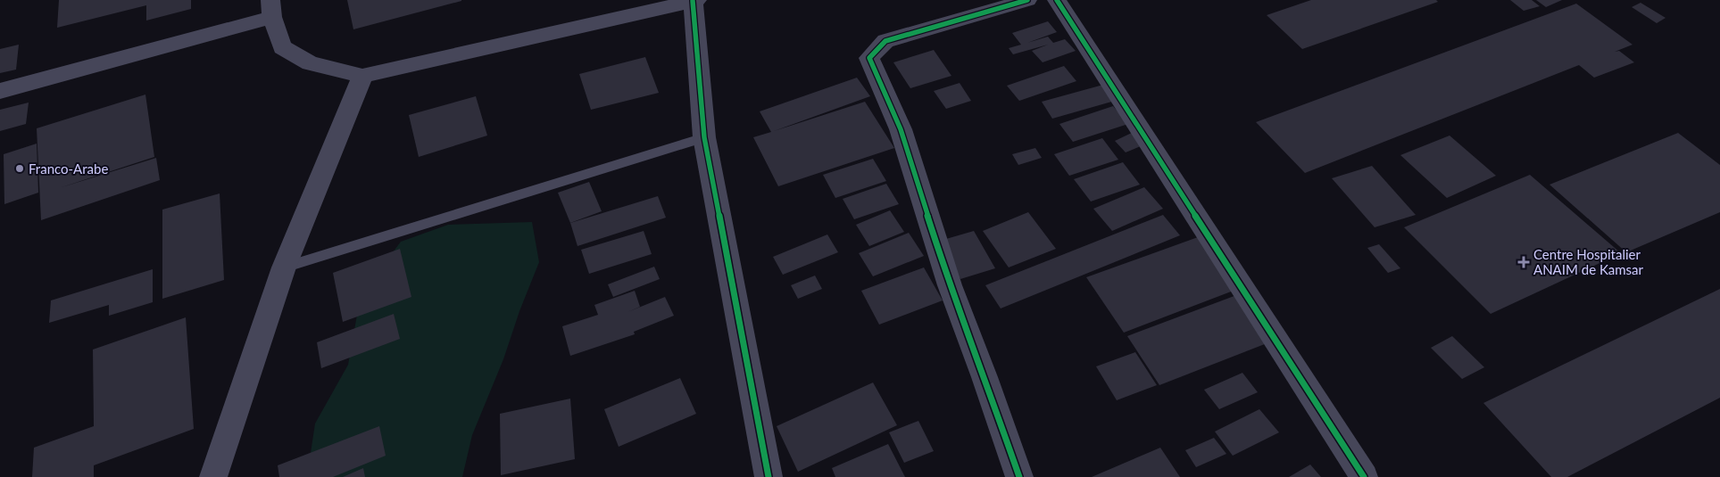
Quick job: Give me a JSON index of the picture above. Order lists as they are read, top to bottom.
{
  "places": {
    "other": ["Franco-Arabe"],
    "health": ["Centre Hospitalier ANAIM de Kamsar"]
  }
}
